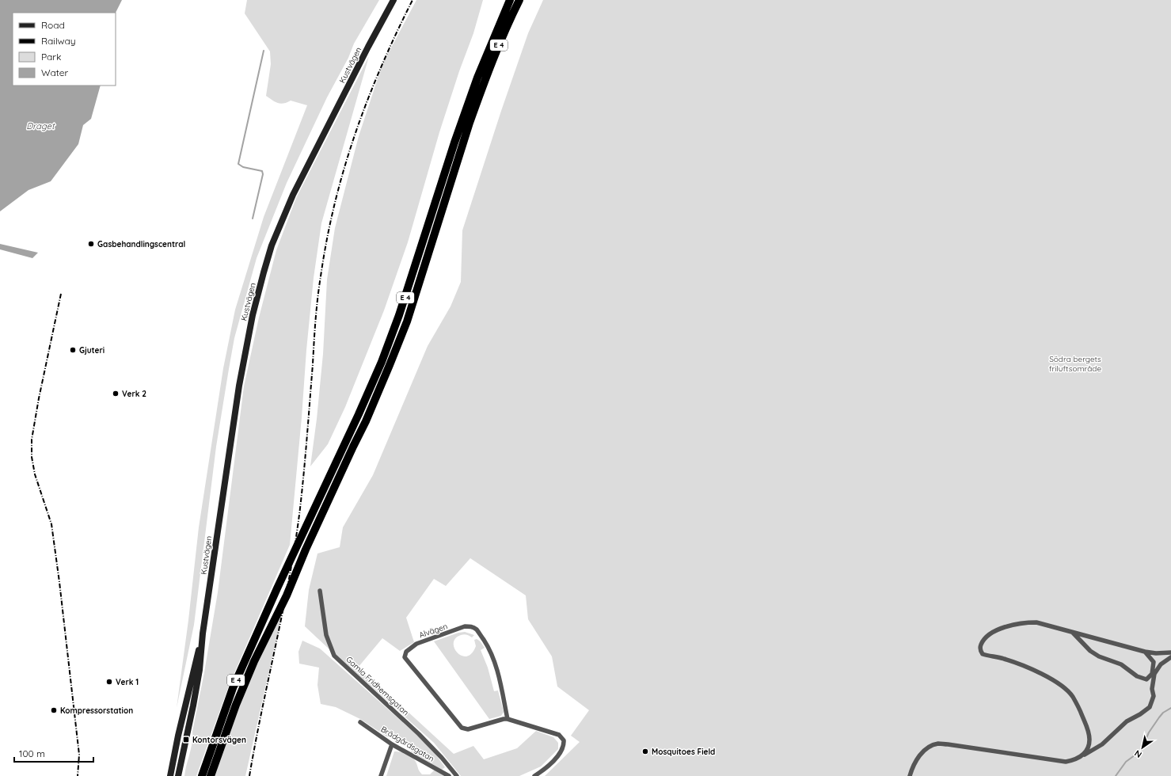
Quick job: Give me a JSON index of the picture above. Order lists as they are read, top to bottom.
{
  "streets": {
    "highway": ["E 4"],
    "main road": ["Kustvägen"],
    "street": ["Alvägen", "Gamla Fridhemsgatan", "Brädgårdsgatan"]
  },
  "water": ["Draget"],
  "parks": ["Södra bergets friluftsområde"],
  "places": {
    "other": [
      "Gasbehandlingscentral",
      "Gjuteri",
      "Verk 2",
      "Verk 1",
      "Kompressorstation",
      "Mosquitoes Field"
    ],
    "transit": ["Kontorsvägen"]
  },
  "legend": [
    "Road",
    "Railway",
    "Park",
    "Water"
  ],
  "scale_bar": "100 m",
  "north": "bottom left"
}
